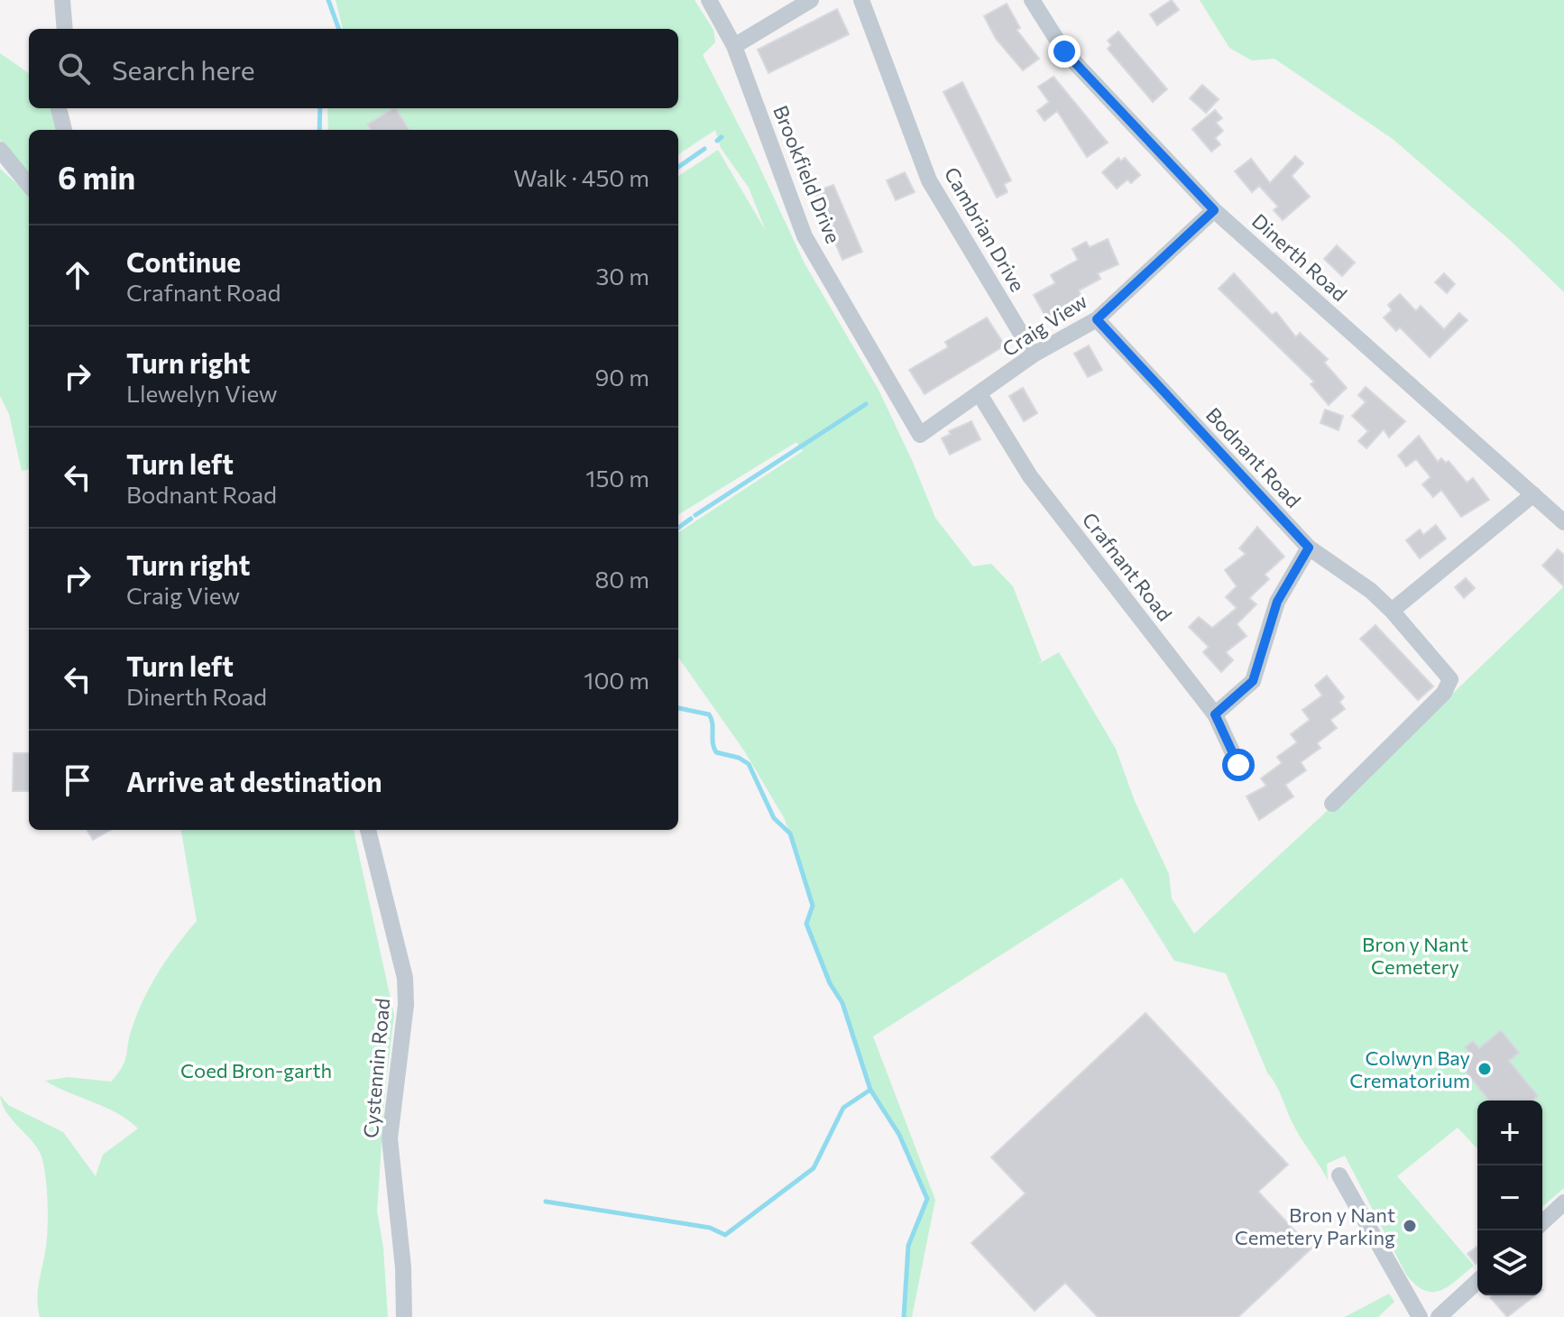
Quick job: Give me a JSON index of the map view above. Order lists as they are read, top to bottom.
{
  "streets": {
    "street": [
      "Brookfield Drive",
      "Cambrian Drive",
      "Dinerth Road",
      "Craig View",
      "Bodnant Road",
      "Crafnant Road",
      "Cystennin Road"
    ]
  },
  "crossings": [
    ["Brookfield Drive", "Craig View"],
    ["Cambrian Drive", "Craig View"],
    ["Dinerth Road", "Craig View"],
    ["Craig View", "Bodnant Road"],
    ["Craig View", "Crafnant Road"]
  ],
  "parks": ["Bron y Nant Cemetery", "Coed Bron-garth"],
  "places": ["Colwyn Bay Crematorium", "Bron y Nant Cemetery Parking"],
  "page": {
    "search": "Search here",
    "heading": ["6 min", "Walk · 450 m"],
    "list": [
      ["Continue", "Crafnant Road", "30 m"],
      ["Turn right", "Llewelyn View", "90 m"],
      ["Turn left", "Bodnant Road", "150 m"],
      ["Turn right", "Craig View", "80 m"],
      ["Turn left", "Dinerth Road", "100 m"],
      "Arrive at destination"
    ],
    "map_buttons": ["+", "−"]
  }
}
